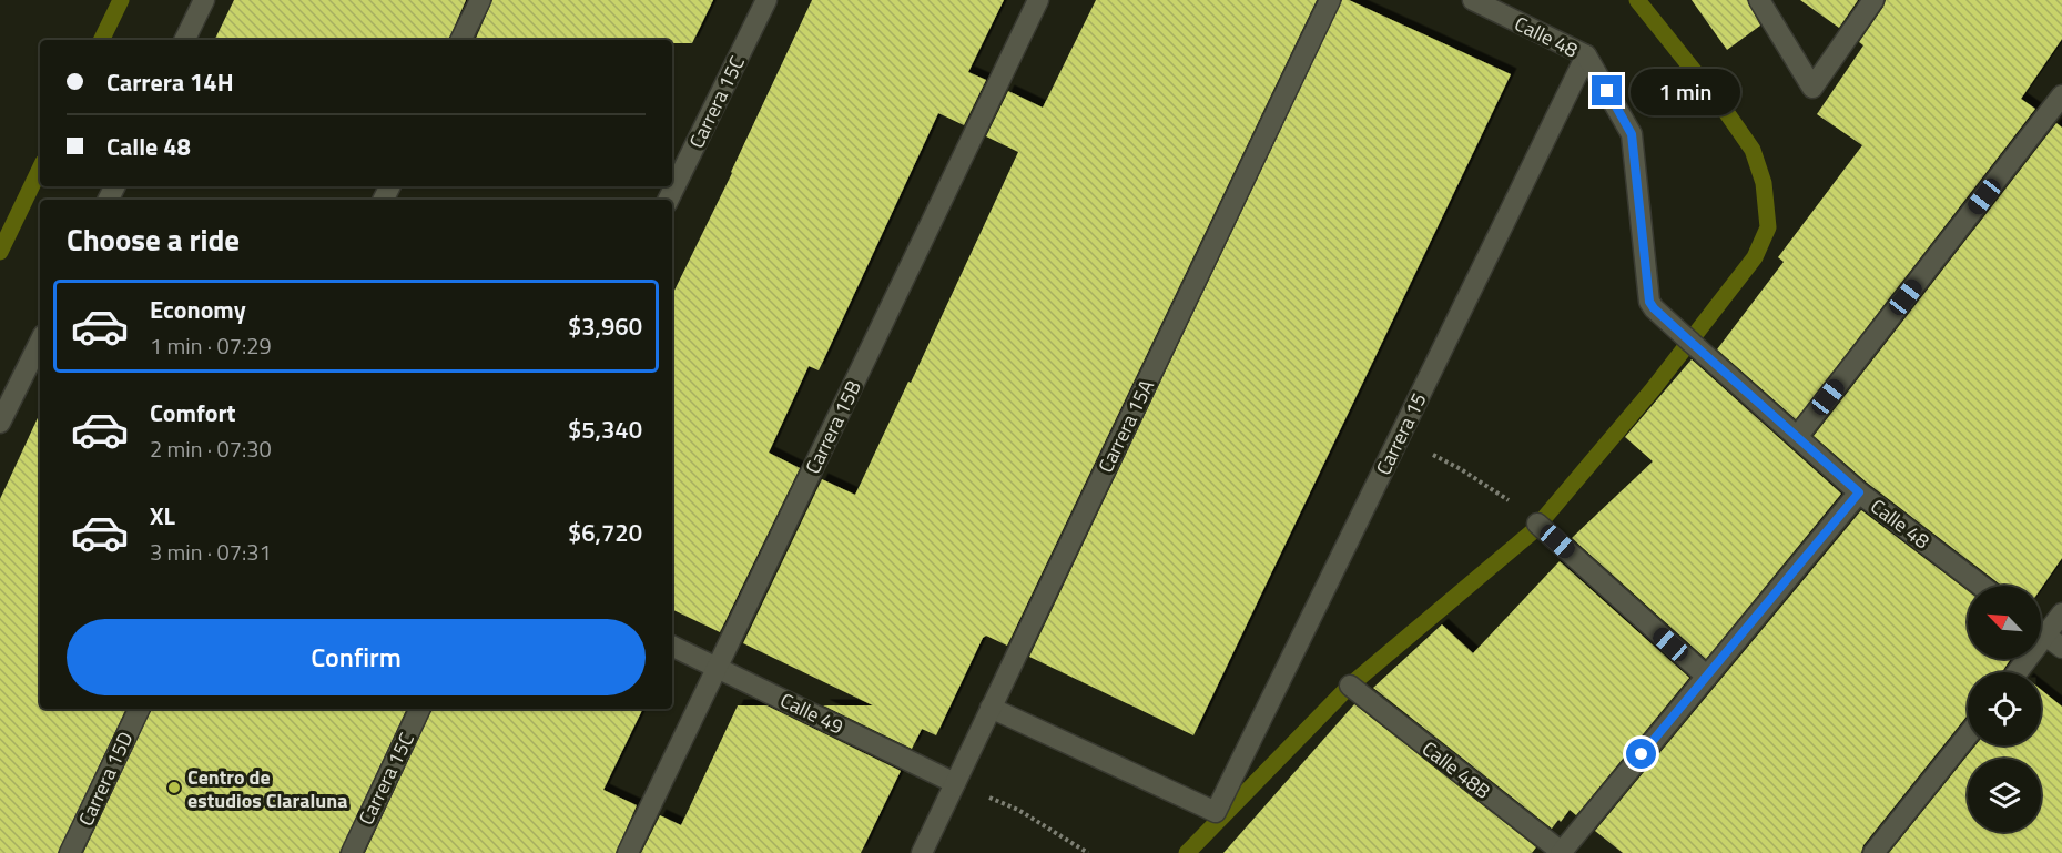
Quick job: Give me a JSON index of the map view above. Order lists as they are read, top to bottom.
{
  "streets": {
    "street": [
      "Calle 48",
      "Carrera 15C",
      "Carrera 15A",
      "Carrera 15B",
      "Carrera 15",
      "Calle 49",
      "Calle 48B",
      "Carrera 15D"
    ]
  },
  "crossings": [
    ["Calle 48", "Carrera 15"],
    ["Carrera 15A", "Carrera 15"],
    ["Carrera 15A", "Calle 49"],
    ["Carrera 15B", "Calle 49"]
  ],
  "places": ["Centro de estudios Claraluna"],
  "north": "top left",
  "page": {
    "banner": ["Carrera 14H", "Calle 48"],
    "bubble": "1 min",
    "heading": "Choose a ride",
    "list": [
      {
        "name": "Economy",
        "note": "1 min · 07:29",
        "value": "$3,960"
      },
      {
        "name": "Comfort",
        "note": "2 min · 07:30",
        "value": "$5,340"
      },
      {
        "name": "XL",
        "note": "3 min · 07:31",
        "value": "$6,720"
      }
    ],
    "buttons": "Confirm"
  }
}
